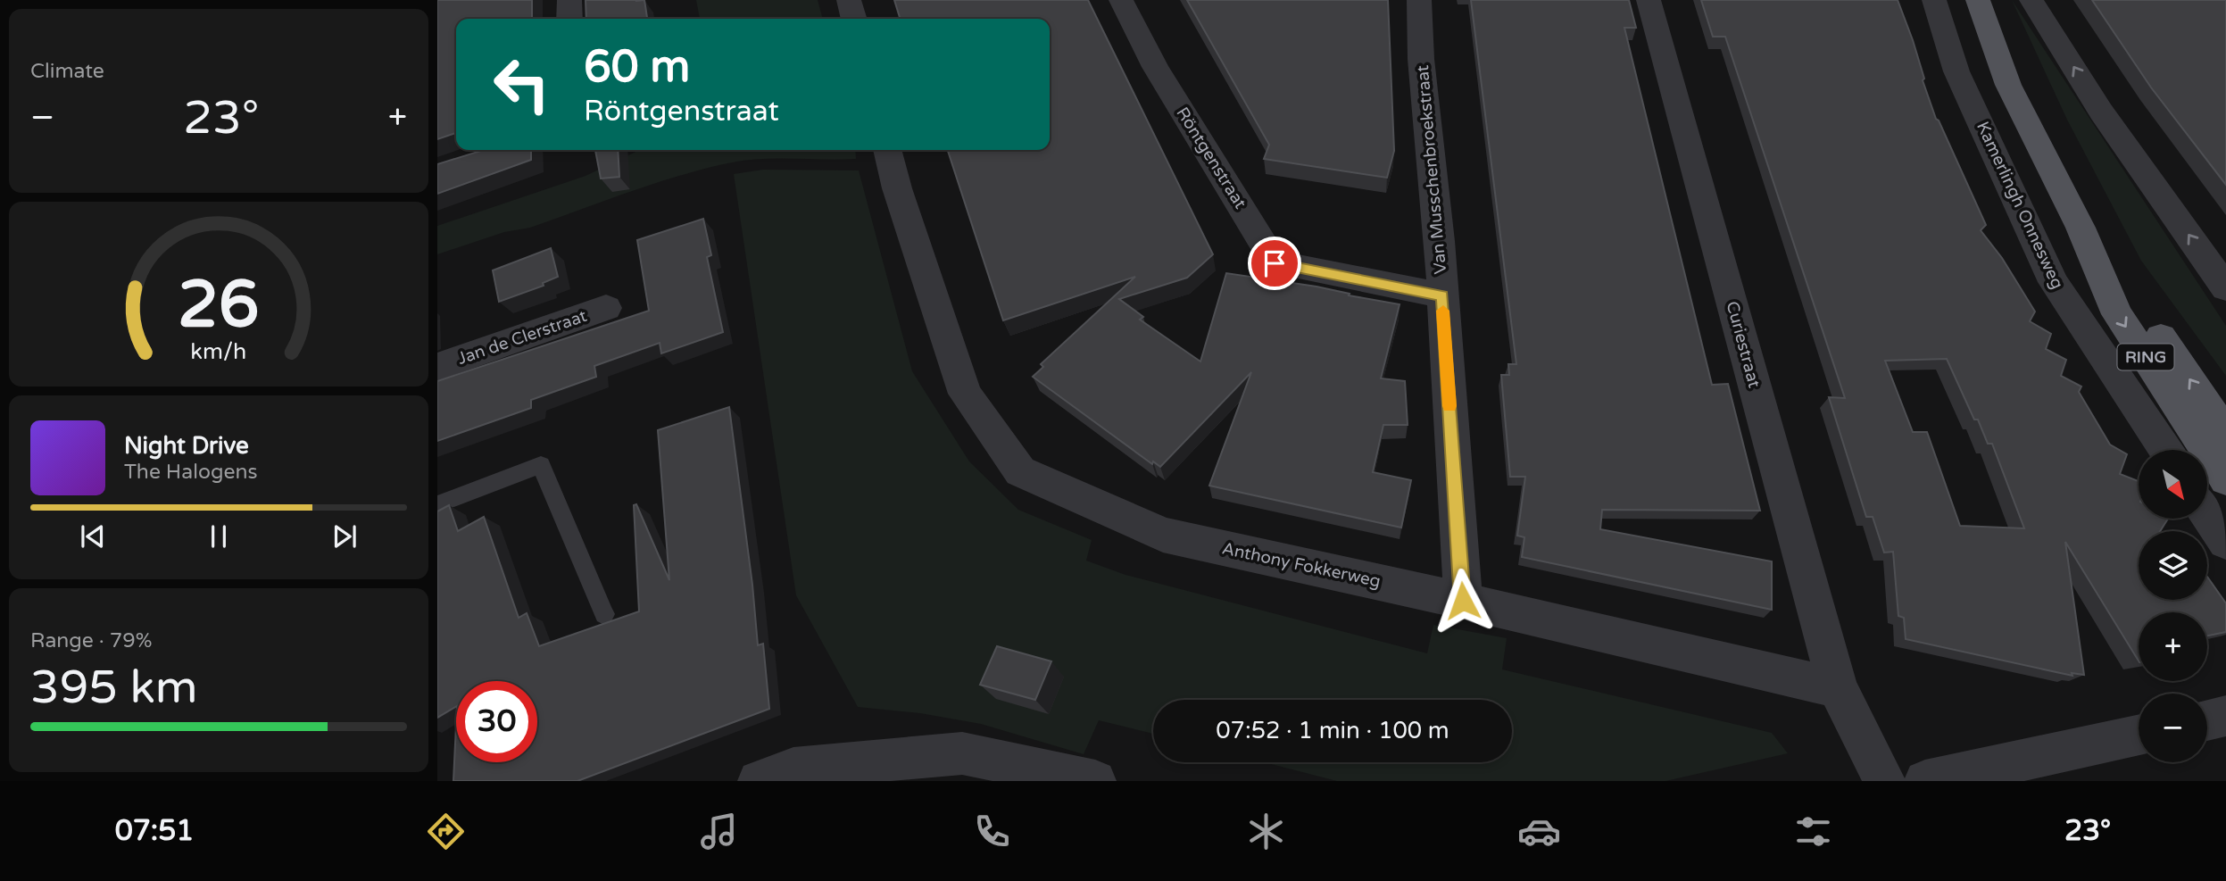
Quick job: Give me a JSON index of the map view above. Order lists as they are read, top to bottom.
{
  "streets": {
    "main road": ["RING"],
    "street": [
      "Röntgenstraat",
      "Van Musschenbroekstraat",
      "Kamerlingh Onnesweg",
      "Jan de Clerstraat",
      "Curiestraat",
      "Anthony Fokkerweg"
    ]
  },
  "crossings": [
    ["Röntgenstraat", "Van Musschenbroekstraat"],
    ["Van Musschenbroekstraat", "Anthony Fokkerweg"],
    ["Curiestraat", "Anthony Fokkerweg"]
  ],
  "north": "bottom right",
  "page": {
    "tile": [
      "Climate",
      ["Range · 79%", "395 km"]
    ],
    "turn": ["60 m", "Röntgenstraat"],
    "heat": ["−", "23°", "+"],
    "song": ["Night Drive", "The Halogens"],
    "map_buttons": ["+", "−"],
    "limit": "30",
    "trip": "07:52 · 1 min · 100 m",
    "tabs": ["07:51", "23°"],
    "gauge": ["26", "km/h"]
  }
}
